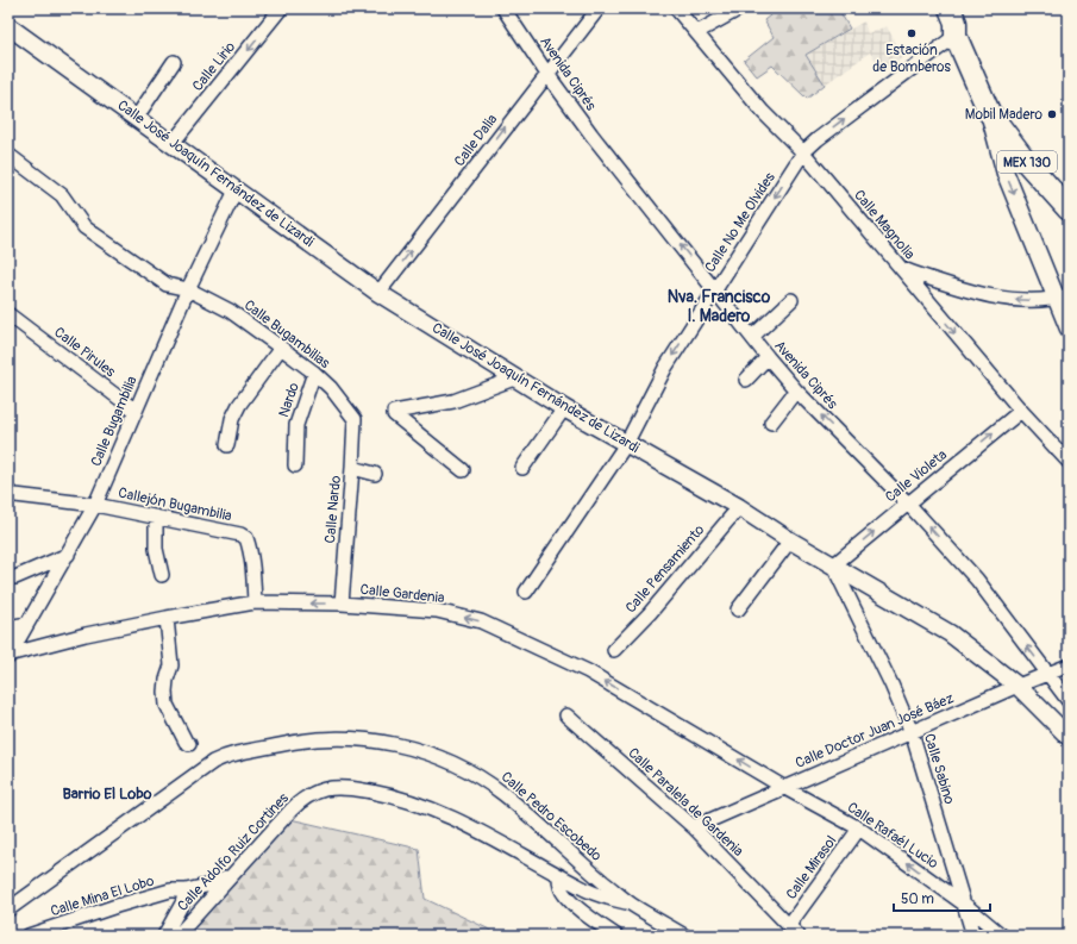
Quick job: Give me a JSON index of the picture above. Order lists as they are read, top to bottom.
{
  "streets": {
    "main road": ["MEX 130"],
    "street": [
      "Calle Lirio",
      "Avenida Ciprés",
      "Calle Dalia",
      "Calle José Joaquín Fernández de Lizardi",
      "Calle No Me Olvides",
      "Calle Magnolia",
      "Calle Bugambilias",
      "Calle Pirules",
      "Nardo",
      "Calle Bugambilia",
      "Calle Violeta",
      "Callejón Bugambilia",
      "Calle Nardo",
      "Calle Pensamiento",
      "Calle Gardenia",
      "Calle Doctor Juan José Báez",
      "Calle Sabino",
      "Calle Paralela de Gardenia",
      "Calle Pedro Escobedo",
      "Calle Rafaél Lucio",
      "Calle Adolfo Ruiz Cortines",
      "Calle Mirasol",
      "Calle Mina El Lobo"
    ]
  },
  "crossings": [
    ["Calle Lirio", "Calle José Joaquín Fernández de Lizardi"],
    ["Avenida Ciprés", "Calle Dalia"],
    ["Avenida Ciprés", "Calle No Me Olvides"],
    ["Avenida Ciprés", "Calle Violeta"],
    ["Avenida Ciprés", "Calle Doctor Juan José Báez"],
    ["Calle Dalia", "Calle José Joaquín Fernández de Lizardi"],
    ["MEX 130", "Calle No Me Olvides"],
    ["Calle José Joaquín Fernández de Lizardi", "Calle No Me Olvides"],
    ["Calle José Joaquín Fernández de Lizardi", "Calle Bugambilia"],
    ["Calle José Joaquín Fernández de Lizardi", "Calle Violeta"],
    ["Calle José Joaquín Fernández de Lizardi", "Calle Pensamiento"],
    ["Calle José Joaquín Fernández de Lizardi", "Calle Doctor Juan José Báez"],
    ["Calle José Joaquín Fernández de Lizardi", "Calle Sabino"],
    ["Calle No Me Olvides", "Calle Magnolia"],
    ["Calle Magnolia", "Calle Violeta"],
    ["Calle Bugambilias", "Nardo"],
    ["Calle Bugambilias", "Calle Bugambilia"],
    ["Calle Bugambilias", "Calle Nardo"],
    ["Calle Pirules", "Calle Bugambilia"],
    ["Calle Bugambilia", "Callejón Bugambilia"],
    ["Calle Bugambilia", "Calle Gardenia"],
    ["Calle Violeta", "Calle Sabino"],
    ["Callejón Bugambilia", "Calle Gardenia"],
    ["Calle Nardo", "Calle Gardenia"],
    ["Calle Gardenia", "Calle Doctor Juan José Báez"],
    ["Calle Gardenia", "Calle Rafaél Lucio"],
    ["Calle Doctor Juan José Báez", "Calle Sabino"],
    ["Calle Doctor Juan José Báez", "Calle Paralela de Gardenia"],
    ["Calle Doctor Juan José Báez", "Calle Rafaél Lucio"],
    ["Calle Sabino", "Calle Rafaél Lucio"],
    ["Calle Paralela de Gardenia", "Calle Mirasol"],
    ["Calle Pedro Escobedo", "Calle Adolfo Ruiz Cortines"],
    ["Calle Rafaél Lucio", "Calle Mirasol"],
    ["Calle Adolfo Ruiz Cortines", "Calle Mina El Lobo"]
  ],
  "one_way": [
    "Avenida Ciprés",
    "Calle Dalia",
    "Calle Violeta",
    "Calle Gardenia",
    "Calle Rafaél Lucio"
  ],
  "districts": ["Nva. Francisco I. Madero", "Barrio El Lobo"],
  "places": ["Estación de Bomberos", "Mobil Madero"],
  "scale_bar": "50 m"
}
